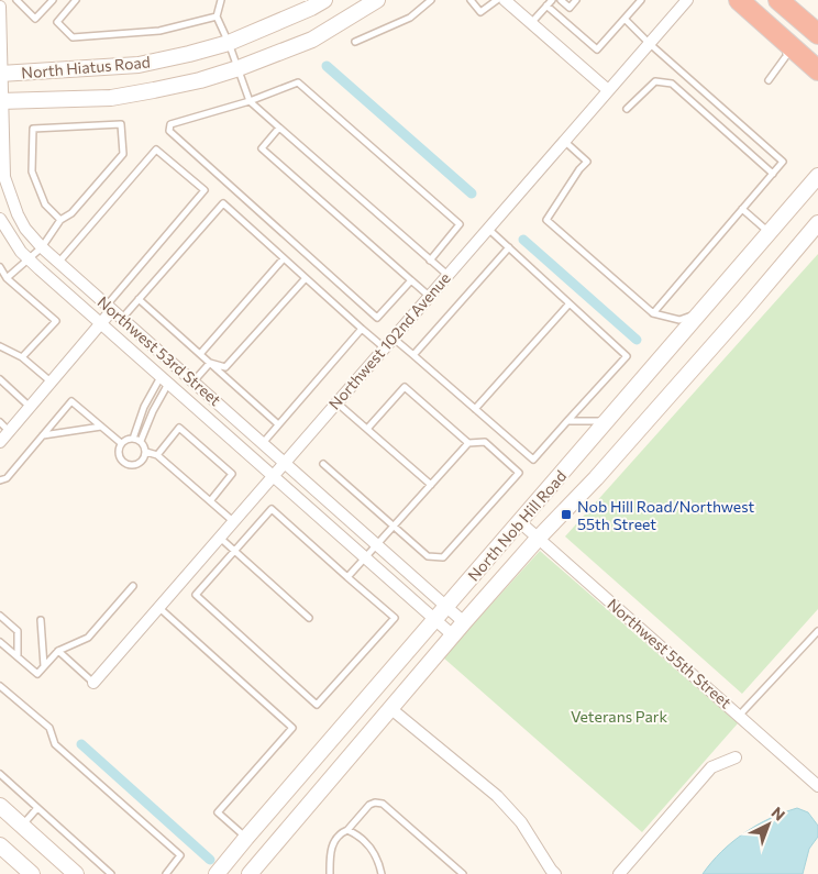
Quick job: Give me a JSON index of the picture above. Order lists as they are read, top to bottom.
{
  "streets": {
    "main road": ["North Hiatus Road", "North Nob Hill Road"],
    "street": ["Northwest 102nd Avenue", "Northwest 53rd Street", "Northwest 55th Street"]
  },
  "crossings": [
    ["North Hiatus Road", "Northwest 53rd Street"],
    ["Northwest 102nd Avenue", "Northwest 53rd Street"],
    ["Northwest 53rd Street", "North Nob Hill Road"],
    ["North Nob Hill Road", "Northwest 55th Street"]
  ],
  "parks": ["Veterans Park"],
  "places": {
    "transit": ["Nob Hill Road/Northwest 55th Street"]
  },
  "north": "top right"
}
